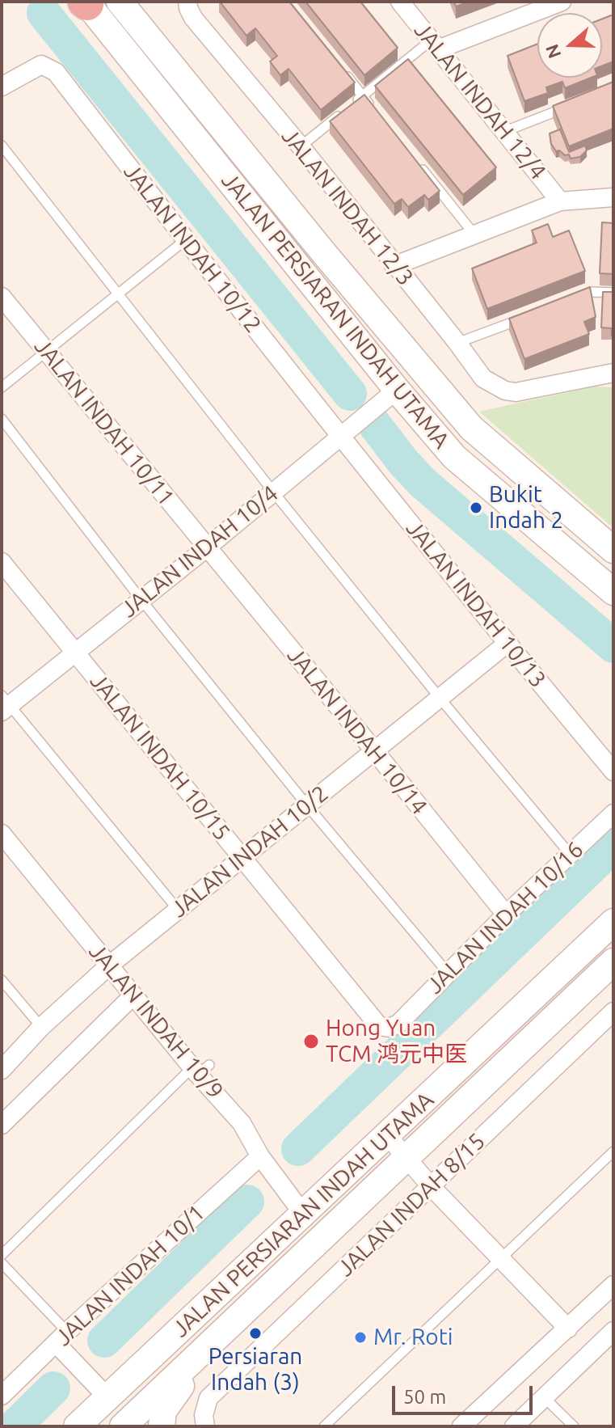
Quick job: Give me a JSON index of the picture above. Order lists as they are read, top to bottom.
{
  "streets": {
    "main road": ["JALAN PERSIARAN INDAH UTAMA"],
    "street": [
      "JALAN INDAH 12/4",
      "JALAN INDAH 12/3",
      "JALAN INDAH 10/12",
      "JALAN INDAH 10/11",
      "JALAN INDAH 10/4",
      "JALAN INDAH 10/13",
      "JALAN INDAH 10/14",
      "JALAN INDAH 10/15",
      "JALAN INDAH 10/2",
      "JALAN INDAH 10/16",
      "JALAN INDAH 10/9",
      "JALAN INDAH 8/15",
      "JALAN INDAH 10/1"
    ]
  },
  "crossings": [
    ["JALAN INDAH 10/12", "JALAN INDAH 10/4"],
    ["JALAN INDAH 10/12", "JALAN INDAH 10/13"],
    ["JALAN PERSIARAN INDAH UTAMA", "JALAN INDAH 10/4"],
    ["JALAN PERSIARAN INDAH UTAMA", "JALAN INDAH 10/9"],
    ["JALAN INDAH 10/11", "JALAN INDAH 10/4"],
    ["JALAN INDAH 10/11", "JALAN INDAH 10/14"],
    ["JALAN INDAH 10/4", "JALAN INDAH 10/13"],
    ["JALAN INDAH 10/4", "JALAN INDAH 10/14"],
    ["JALAN INDAH 10/4", "JALAN INDAH 10/15"],
    ["JALAN INDAH 10/13", "JALAN INDAH 10/2"],
    ["JALAN INDAH 10/14", "JALAN INDAH 10/2"],
    ["JALAN INDAH 10/14", "JALAN INDAH 10/16"],
    ["JALAN INDAH 10/15", "JALAN INDAH 10/2"],
    ["JALAN INDAH 10/15", "JALAN INDAH 10/16"],
    ["JALAN INDAH 10/2", "JALAN INDAH 10/9"],
    ["JALAN INDAH 10/9", "JALAN INDAH 10/1"]
  ],
  "places": [
    "Bukit Indah 2",
    "Hong Yuan TCM 鸿元中医",
    "Persiaran Indah (3)",
    "Mr. Roti"
  ],
  "scale_bar": "50 m",
  "north": "left"
}
